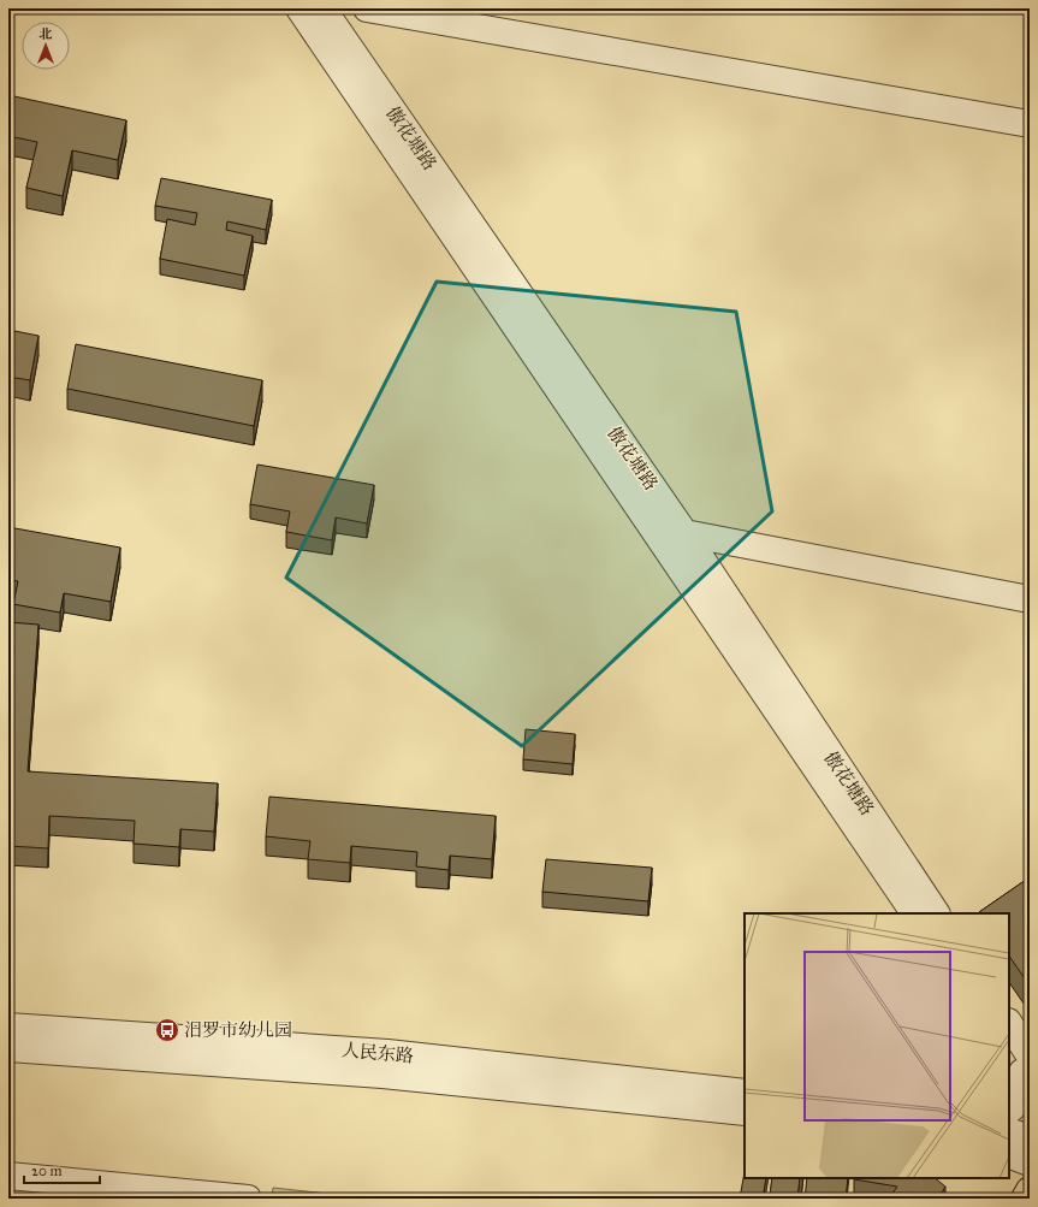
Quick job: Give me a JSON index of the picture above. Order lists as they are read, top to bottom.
{
  "streets": {
    "street": ["傲花塘路", "人民东路"]
  },
  "places": {
    "bus stop": ["汨罗市幼儿园"]
  },
  "scale_bar": "20 m",
  "north": "top"
}
